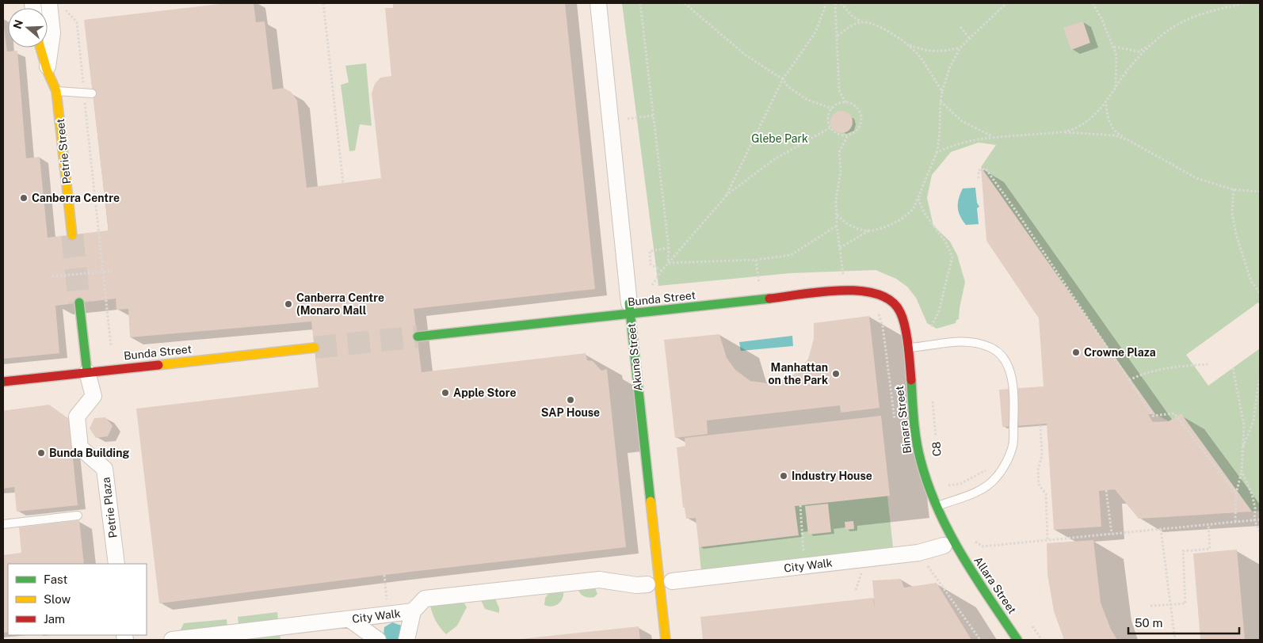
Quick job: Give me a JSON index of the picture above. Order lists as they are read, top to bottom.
{
  "streets": {
    "street": [
      "Petrie Street",
      "Bunda Street",
      "Akuna Street",
      "Binara Street",
      "Petrie Plaza",
      "City Walk",
      "Allara Street"
    ],
    "path": ["C8"]
  },
  "crossings": [
    ["Bunda Street", "Akuna Street"],
    ["Bunda Street", "Binara Street"],
    ["Bunda Street", "Petrie Plaza"],
    ["Binara Street", "City Walk"],
    ["Binara Street", "Allara Street"],
    ["City Walk", "Allara Street"]
  ],
  "parks": ["Glebe Park"],
  "places": [
    "Canberra Centre",
    "Canberra Centre (Monaro Mall",
    "Crowne Plaza",
    "Manhattan on the Park",
    "Apple Store",
    "SAP House",
    "Bunda Building",
    "Industry House"
  ],
  "legend": ["Fast", "Slow", "Jam"],
  "scale_bar": "50 m",
  "north": "left"
}
